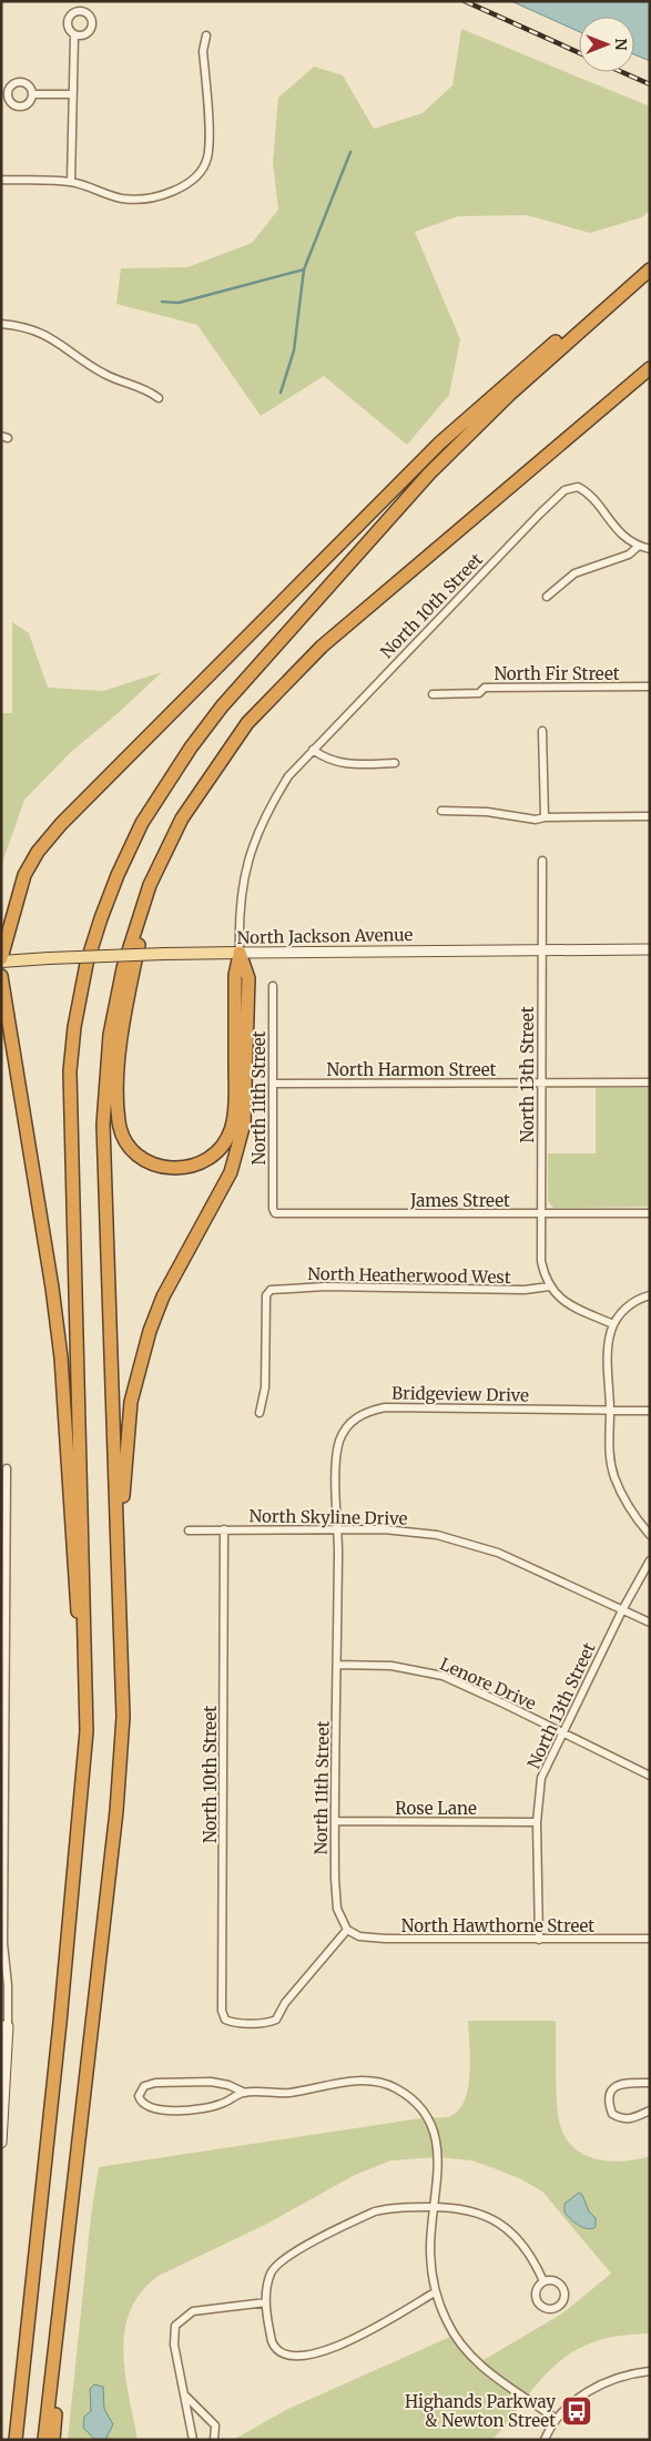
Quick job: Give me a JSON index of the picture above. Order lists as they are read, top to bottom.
{
  "streets": {
    "main road": ["North Jackson Avenue"],
    "street": [
      "North 10th Street",
      "North Fir Street",
      "North Harmon Street",
      "North 13th Street",
      "North 11th Street",
      "James Street",
      "North Heatherwood West",
      "Bridgeview Drive",
      "North Skyline Drive",
      "Lenore Drive",
      "Rose Lane",
      "North Hawthorne Street"
    ]
  },
  "crossings": [
    ["North 10th Street", "North Jackson Avenue"],
    ["North 10th Street", "North 11th Street"],
    ["North 10th Street", "North Skyline Drive"],
    ["North 10th Street", "North Hawthorne Street"],
    ["North Jackson Avenue", "North 13th Street"],
    ["North Harmon Street", "North 13th Street"],
    ["North Harmon Street", "North 11th Street"],
    ["North 13th Street", "James Street"],
    ["North 13th Street", "North Heatherwood West"],
    ["North 13th Street", "North Skyline Drive"],
    ["North 13th Street", "Lenore Drive"],
    ["North 13th Street", "Rose Lane"],
    ["North 13th Street", "North Hawthorne Street"],
    ["North 11th Street", "James Street"],
    ["North 11th Street", "Bridgeview Drive"],
    ["North 11th Street", "North Skyline Drive"],
    ["North 11th Street", "Lenore Drive"],
    ["North 11th Street", "Rose Lane"],
    ["North 11th Street", "North Hawthorne Street"],
    ["Bridgeview Drive", "North Skyline Drive"]
  ],
  "places": {
    "bus stop": ["Highands Parkway & Newton Street"]
  },
  "north": "right"
}
